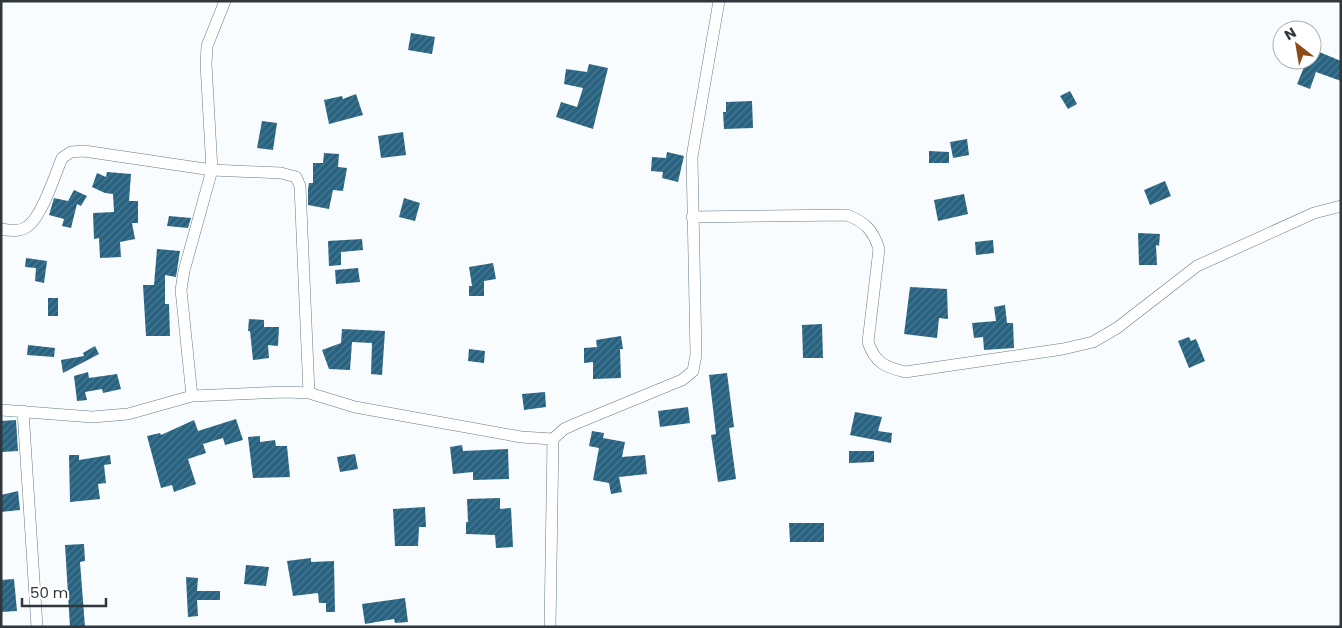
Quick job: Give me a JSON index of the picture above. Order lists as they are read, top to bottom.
{
  "scale_bar": "50 m",
  "north": "top left"
}
